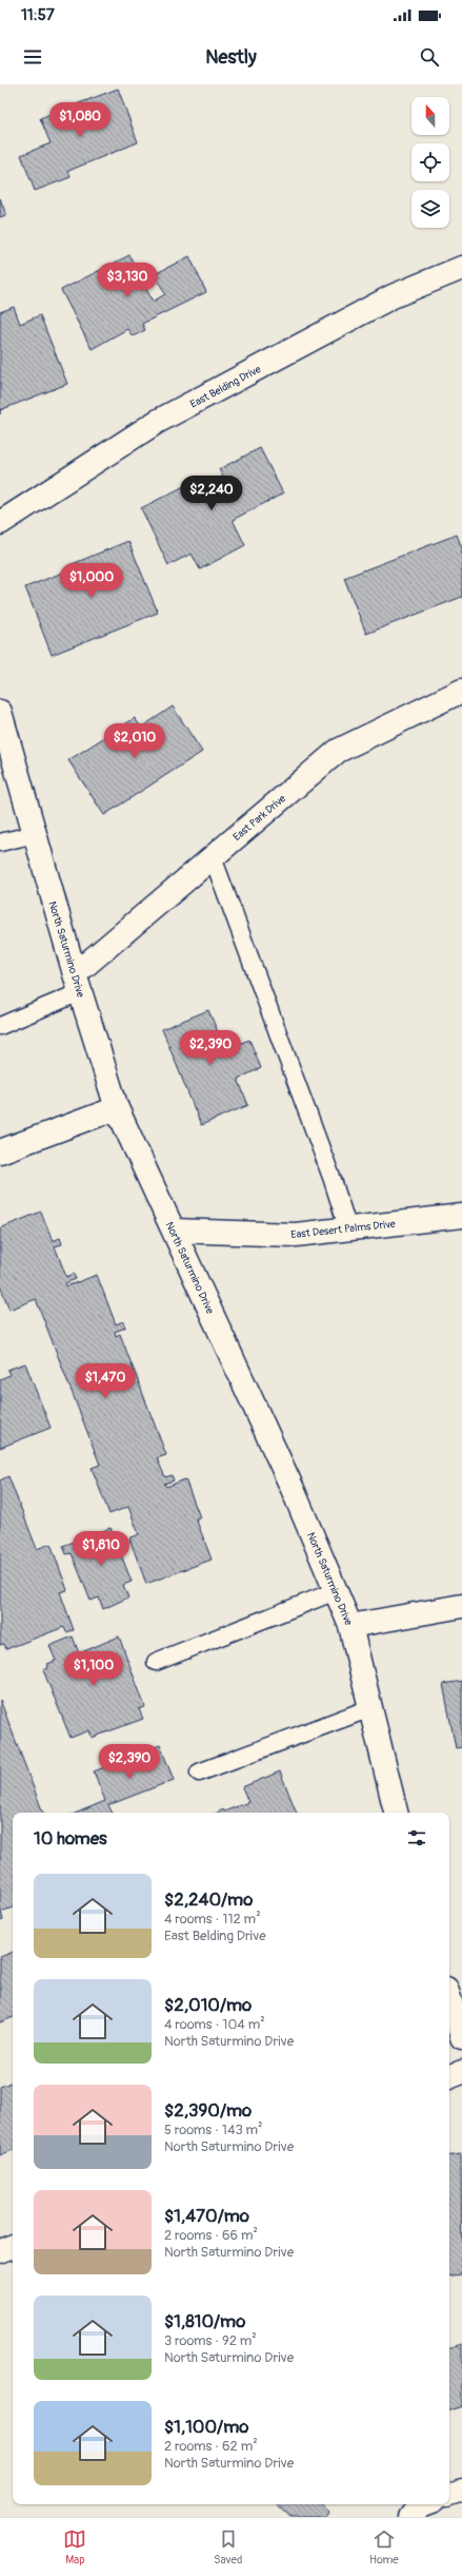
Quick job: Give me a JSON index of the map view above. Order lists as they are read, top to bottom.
{
  "streets": {
    "street": [
      "East Belding Drive",
      "East Park Drive",
      "North Saturmino Drive",
      "East Desert Palms Drive"
    ]
  },
  "crossings": [
    ["East Park Drive", "North Saturmino Drive"],
    ["North Saturmino Drive", "East Desert Palms Drive"]
  ],
  "north": "top",
  "page": {
    "status": "11:57",
    "header": "Nestly",
    "price": [
      "$1,080",
      "$3,130",
      "$2,240",
      "$1,000",
      "$2,010",
      "$2,390",
      "$1,470",
      "$1,810",
      "$1,100",
      "$2,390"
    ],
    "heading": "10 homes",
    "list": [
      {
        "name": "$2,240/mo",
        "note": "4 rooms · 112 m² · East Belding Drive"
      },
      {
        "name": "$2,010/mo",
        "note": "4 rooms · 104 m² · North Saturmino Drive"
      },
      {
        "name": "$2,390/mo",
        "note": "5 rooms · 143 m² · North Saturmino Drive"
      },
      {
        "name": "$1,470/mo",
        "note": "2 rooms · 66 m² · North Saturmino Drive"
      },
      {
        "name": "$1,810/mo",
        "note": "3 rooms · 92 m² · North Saturmino Drive"
      },
      {
        "name": "$1,100/mo",
        "note": "2 rooms · 62 m² · North Saturmino Drive"
      }
    ],
    "tabs": ["Map", "Saved", "Home"]
  }
}
